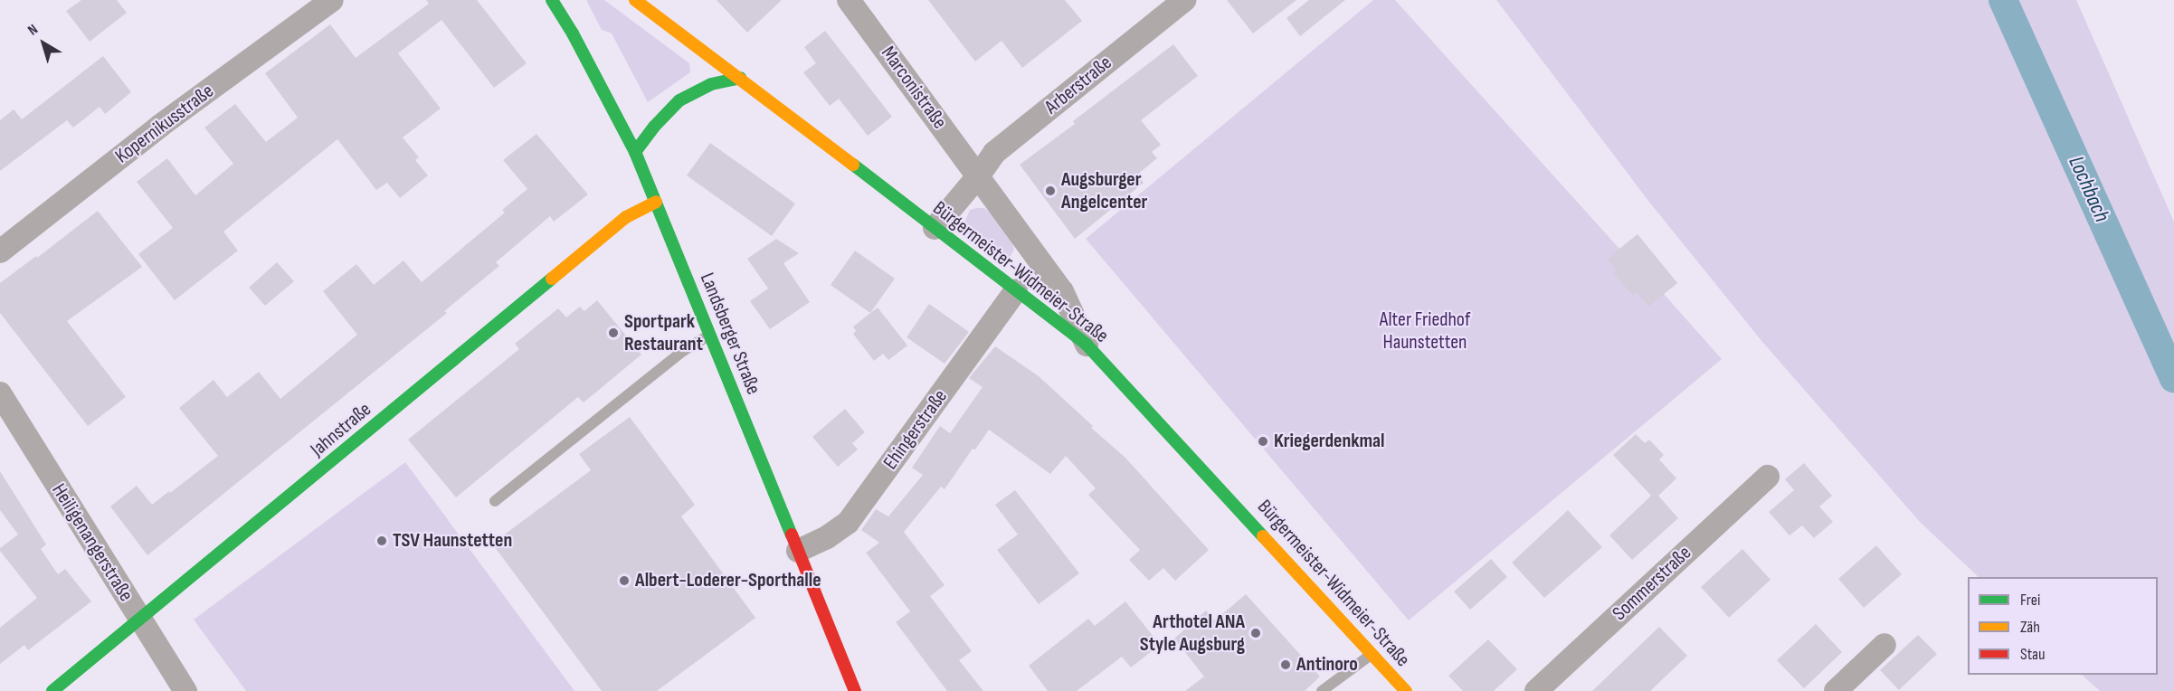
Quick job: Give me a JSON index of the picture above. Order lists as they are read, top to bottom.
{
  "streets": {
    "street": [
      "Arberstraße",
      "Marconistraße",
      "Kopernikusstraße",
      "Bürgermeister-Widmeier-Straße",
      "Landsberger Straße",
      "Jahnstraße",
      "Ehingerstraße",
      "Heiligenangerstraße",
      "Sommerstraße"
    ]
  },
  "crossings": [
    ["Arberstraße", "Marconistraße"],
    ["Marconistraße", "Bürgermeister-Widmeier-Straße"],
    ["Bürgermeister-Widmeier-Straße", "Ehingerstraße"],
    ["Landsberger Straße", "Jahnstraße"],
    ["Landsberger Straße", "Ehingerstraße"],
    ["Jahnstraße", "Heiligenangerstraße"]
  ],
  "water": ["Lochbach"],
  "parks": ["Alter Friedhof Haunstetten"],
  "places": [
    "Augsburger Angelcenter",
    "Sportpark Restaurant",
    "Kriegerdenkmal",
    "TSV Haunstetten",
    "Albert-Loderer-Sporthalle",
    "Arthotel ANA Style Augsburg",
    "Antinoro"
  ],
  "legend": ["Frei", "Zäh", "Stau"],
  "north": "top left"
}
